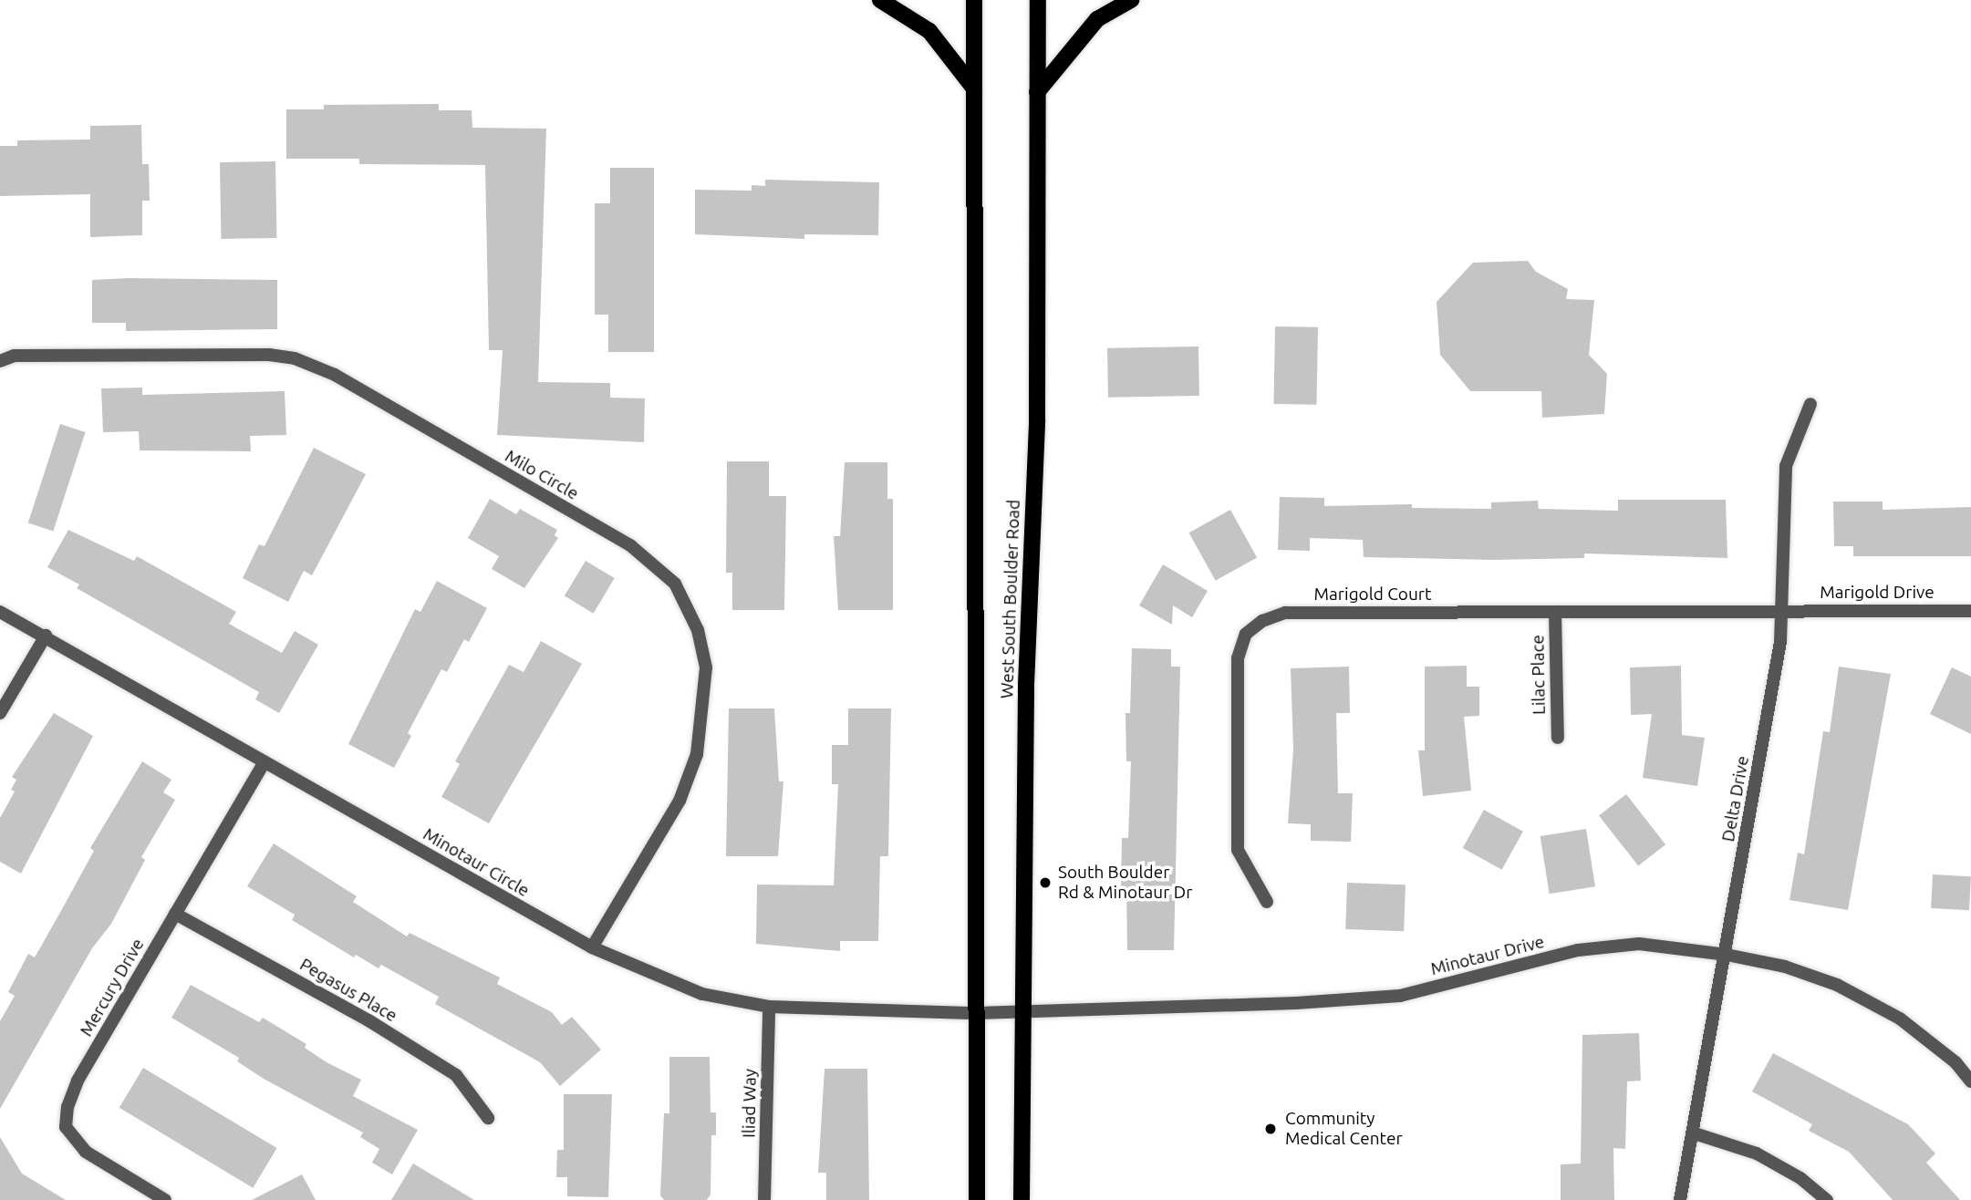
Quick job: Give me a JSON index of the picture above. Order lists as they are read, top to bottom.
{
  "streets": {
    "main road": ["West South Boulder Road"],
    "street": [
      "Milo Circle",
      "Marigold Drive",
      "Marigold Court",
      "Lilac Place",
      "Delta Drive",
      "Minotaur Circle",
      "Minotaur Drive",
      "Mercury Drive",
      "Pegasus Place",
      "Iliad Way"
    ]
  },
  "crossings": [
    ["Milo Circle", "Minotaur Circle"],
    ["Marigold Drive", "Marigold Court"],
    ["Marigold Drive", "Delta Drive"],
    ["Marigold Court", "Lilac Place"],
    ["Marigold Court", "Delta Drive"],
    ["West South Boulder Road", "Minotaur Circle"],
    ["West South Boulder Road", "Minotaur Drive"],
    ["Delta Drive", "Minotaur Drive"],
    ["Minotaur Circle", "Minotaur Drive"],
    ["Minotaur Circle", "Mercury Drive"],
    ["Minotaur Circle", "Iliad Way"],
    ["Mercury Drive", "Pegasus Place"]
  ],
  "places": ["South Boulder Rd & Minotaur Dr", "Community Medical Center"]
}
